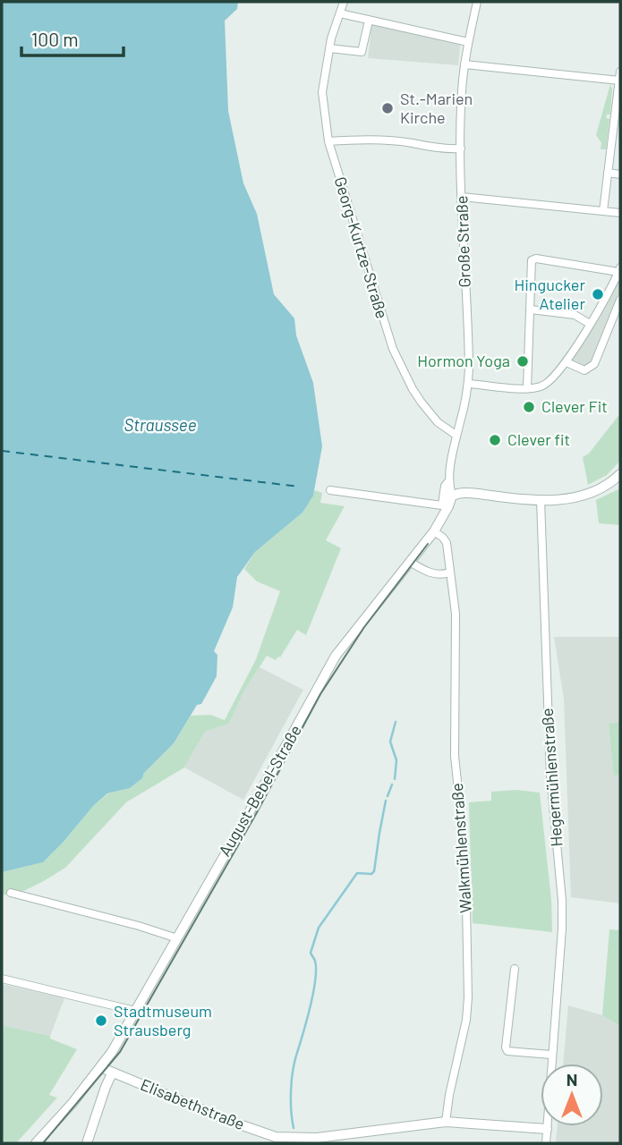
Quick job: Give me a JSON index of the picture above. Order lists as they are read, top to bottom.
{
  "streets": {
    "street": [
      "Große Straße",
      "Georg-Kurtze-Straße",
      "Hegermühlenstraße",
      "August-Bebel-Straße",
      "Walkmühlenstraße",
      "Elisabethstraße"
    ]
  },
  "crossings": [
    ["Große Straße", "Georg-Kurtze-Straße"],
    ["Große Straße", "August-Bebel-Straße"],
    ["Hegermühlenstraße", "Elisabethstraße"],
    ["August-Bebel-Straße", "Walkmühlenstraße"],
    ["August-Bebel-Straße", "Elisabethstraße"],
    ["Walkmühlenstraße", "Elisabethstraße"]
  ],
  "water": ["Straussee"],
  "places": [
    "St.-Marien Kirche",
    "Hingucker Atelier",
    "Hormon Yoga",
    "Clever Fit",
    "Clever fit",
    "Stadtmuseum Strausberg"
  ],
  "scale_bar": "100 m",
  "north": "top"
}
